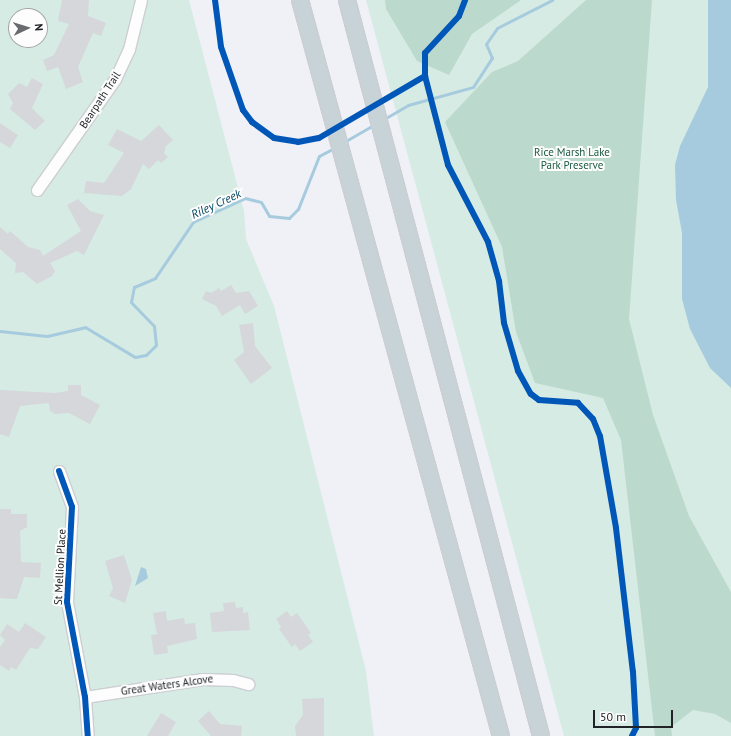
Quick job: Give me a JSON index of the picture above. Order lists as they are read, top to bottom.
{
  "streets": {
    "street": ["Bearpath Trail", "St Mellion Place", "Great Waters Alcove"]
  },
  "crossings": [
    ["St Mellion Place", "Great Waters Alcove"]
  ],
  "water": ["Riley Creek"],
  "parks": ["Rice Marsh Lake Park Preserve"],
  "scale_bar": "50 m",
  "north": "right"
}
